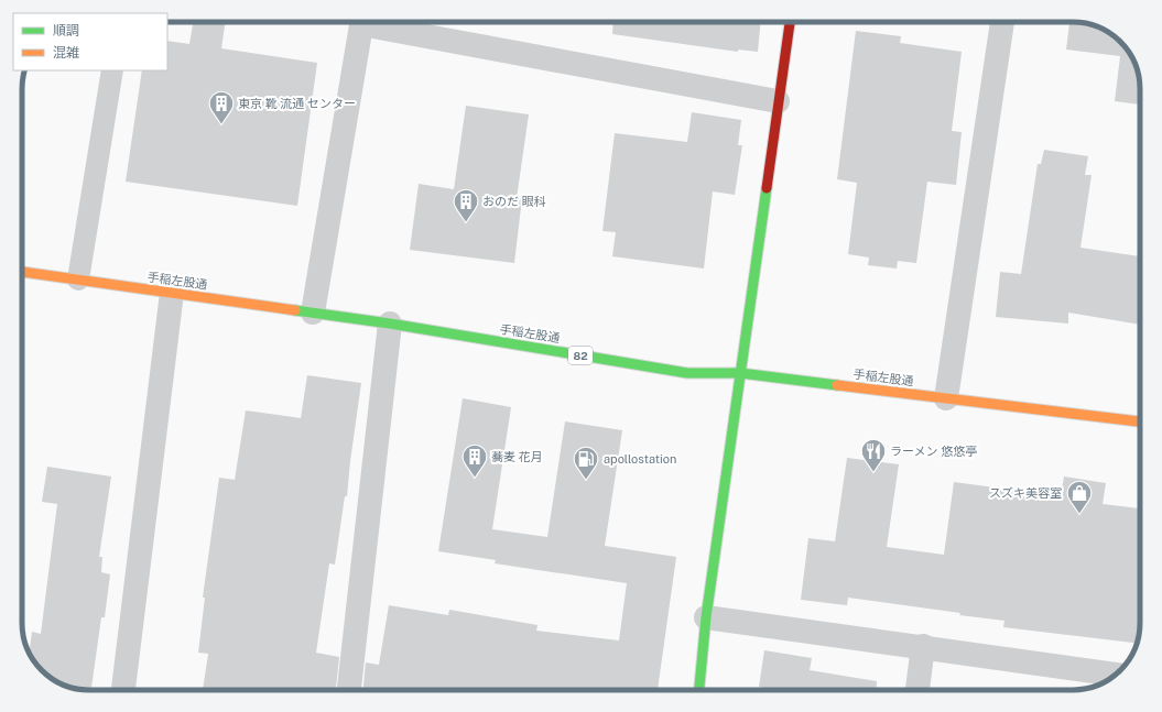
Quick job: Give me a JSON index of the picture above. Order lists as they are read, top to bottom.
{
  "streets": {
    "main road": ["手稲左股通", "82"]
  },
  "places": {
    "building": ["東京 靴 流通 センター", "おのだ 眼科", "蕎麦 花月"],
    "restaurant": ["ラーメン 悠悠亭"],
    "fuel station": ["apollostation"],
    "shop": ["スズキ美容室"]
  },
  "legend": ["順調", "混雑"]
}
